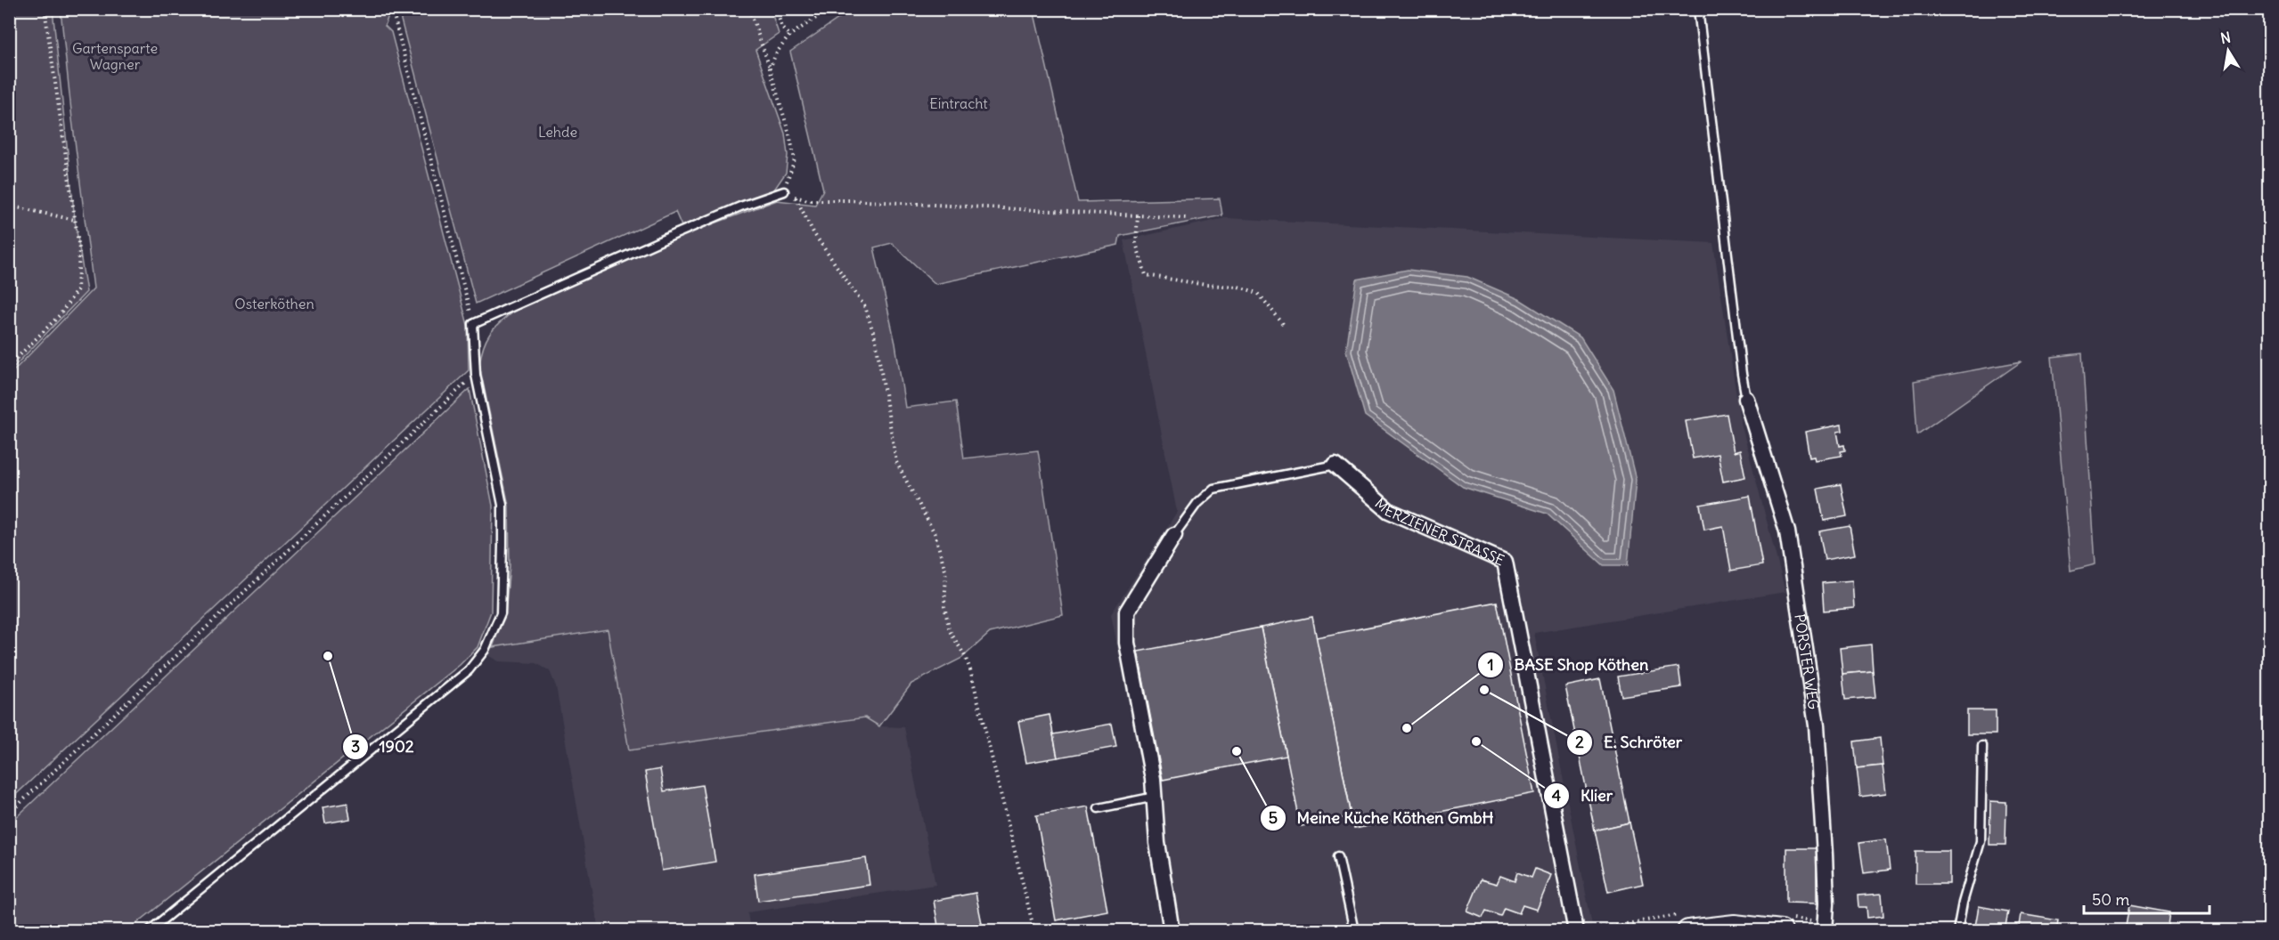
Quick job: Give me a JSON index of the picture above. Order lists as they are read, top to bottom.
{
  "streets": {
    "street": ["MERZIENER STRASSE", "PORSTER WEG"]
  },
  "parks": [
    "Gartensparte Wagner",
    "Eintracht",
    "Lehde",
    "Osterköthen"
  ],
  "places": [
    "1902",
    "E. Schröter",
    "BASE Shop Köthen",
    "Klier",
    "Meine Küche Köthen GmbH"
  ],
  "scale_bar": "50 m",
  "north": "top"
}
